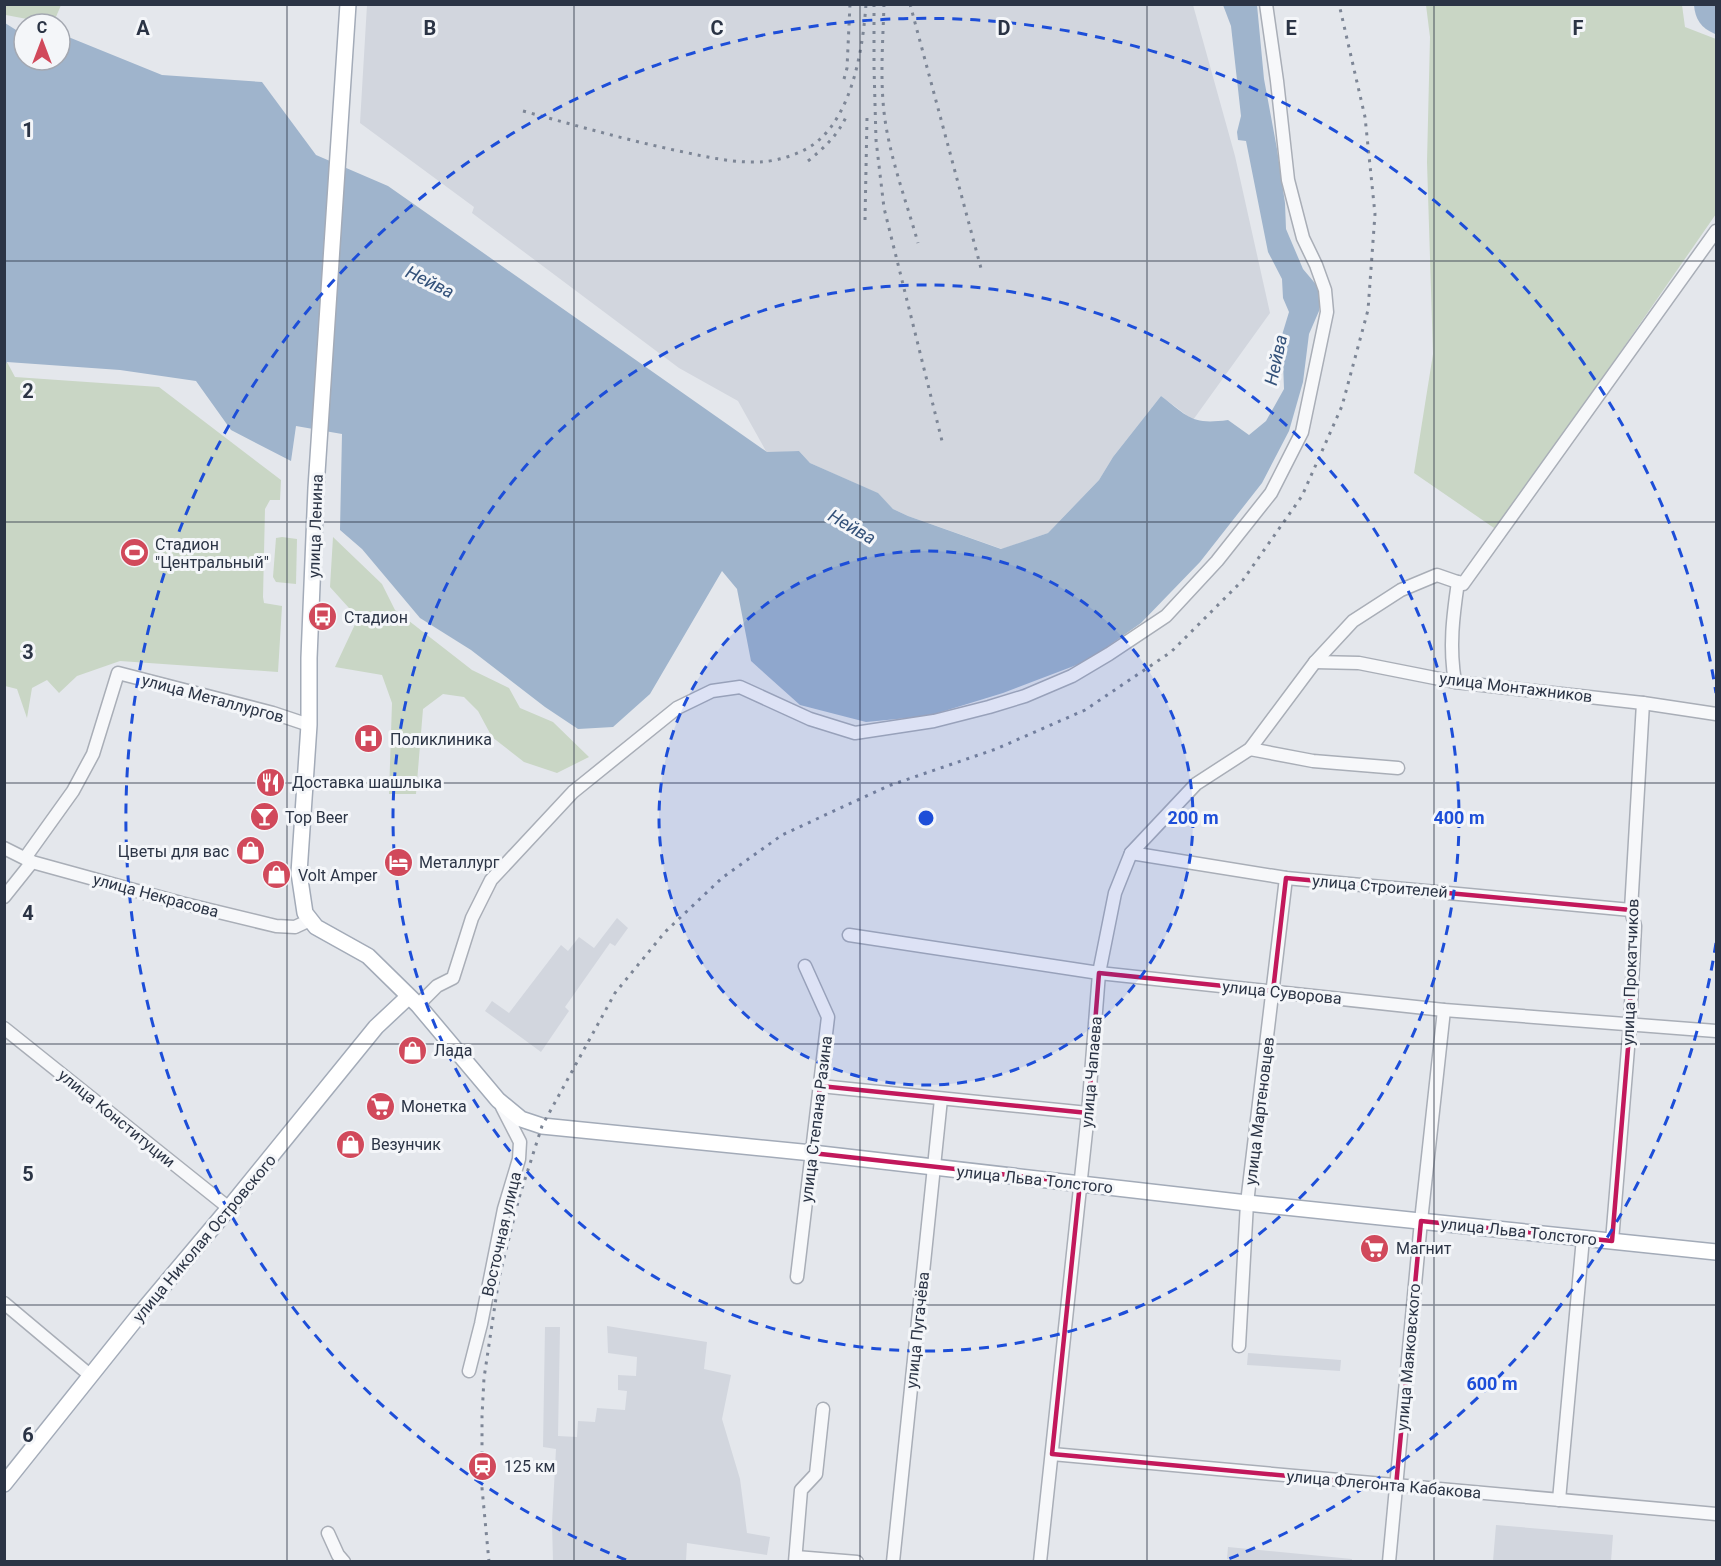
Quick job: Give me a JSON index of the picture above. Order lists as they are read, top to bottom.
{
  "streets": {
    "main road": ["улица Ленина", "улица Льва Толстого", "улица Николая Островского"],
    "street": [
      "улица Монтажников",
      "улица Металлургов",
      "улица Строителей",
      "улица Некрасова",
      "улица Прокатчиков",
      "улица Суворова",
      "улица Чапаева",
      "улица Мартеновцев",
      "улица Конституции",
      "улица Степана Разина",
      "Восточная улица",
      "улица Пугачёва",
      "улица Маяковского",
      "улица Флегонта Кабакова"
    ]
  },
  "crossings": [
    ["улица Ленина", "улица Металлургов"],
    ["улица Ленина", "улица Некрасова"],
    ["улица Монтажников", "улица Прокатчиков"],
    ["улица Монтажников", "улица Чапаева"],
    ["улица Металлургов", "улица Некрасова"],
    ["улица Строителей", "улица Прокатчиков"],
    ["улица Строителей", "улица Чапаева"],
    ["улица Строителей", "улица Мартеновцев"],
    ["улица Прокатчиков", "улица Суворова"],
    ["улица Прокатчиков", "улица Льва Толстого"],
    ["улица Суворова", "улица Чапаева"],
    ["улица Суворова", "улица Мартеновцев"],
    ["улица Суворова", "улица Маяковского"],
    ["улица Чапаева", "улица Льва Толстого"],
    ["улица Чапаева", "улица Флегонта Кабакова"],
    ["улица Мартеновцев", "улица Льва Толстого"],
    ["улица Конституции", "улица Николая Островского"],
    ["улица Степана Разина", "улица Льва Толстого"],
    ["улица Льва Толстого", "Восточная улица"],
    ["улица Льва Толстого", "улица Николая Островского"],
    ["улица Льва Толстого", "улица Пугачёва"],
    ["улица Льва Толстого", "улица Маяковского"],
    ["улица Маяковского", "улица Флегонта Кабакова"]
  ],
  "water": ["Нейва"],
  "places": {
    "sports": ["Стадион \"Центральный\""],
    "bus stop": ["Стадион"],
    "hospital": ["Поликлиника"],
    "restaurant": ["Доставка шашлыка"],
    "bar": ["Top Beer"],
    "shop": [
      "Цветы для вас",
      "Volt Amper",
      "Лада",
      "Везунчик"
    ],
    "hotel": ["Металлург"],
    "supermarket": ["Монетка", "Магнит"],
    "station": ["125 км"]
  },
  "north": "top",
  "grid": {
    "columns": [
      "A",
      "B",
      "C",
      "D",
      "E",
      "F"
    ],
    "rows": [
      "1",
      "2",
      "3",
      "4",
      "5",
      "6"
    ]
  },
  "rings": ["200 m", "400 m", "600 m"]
}
